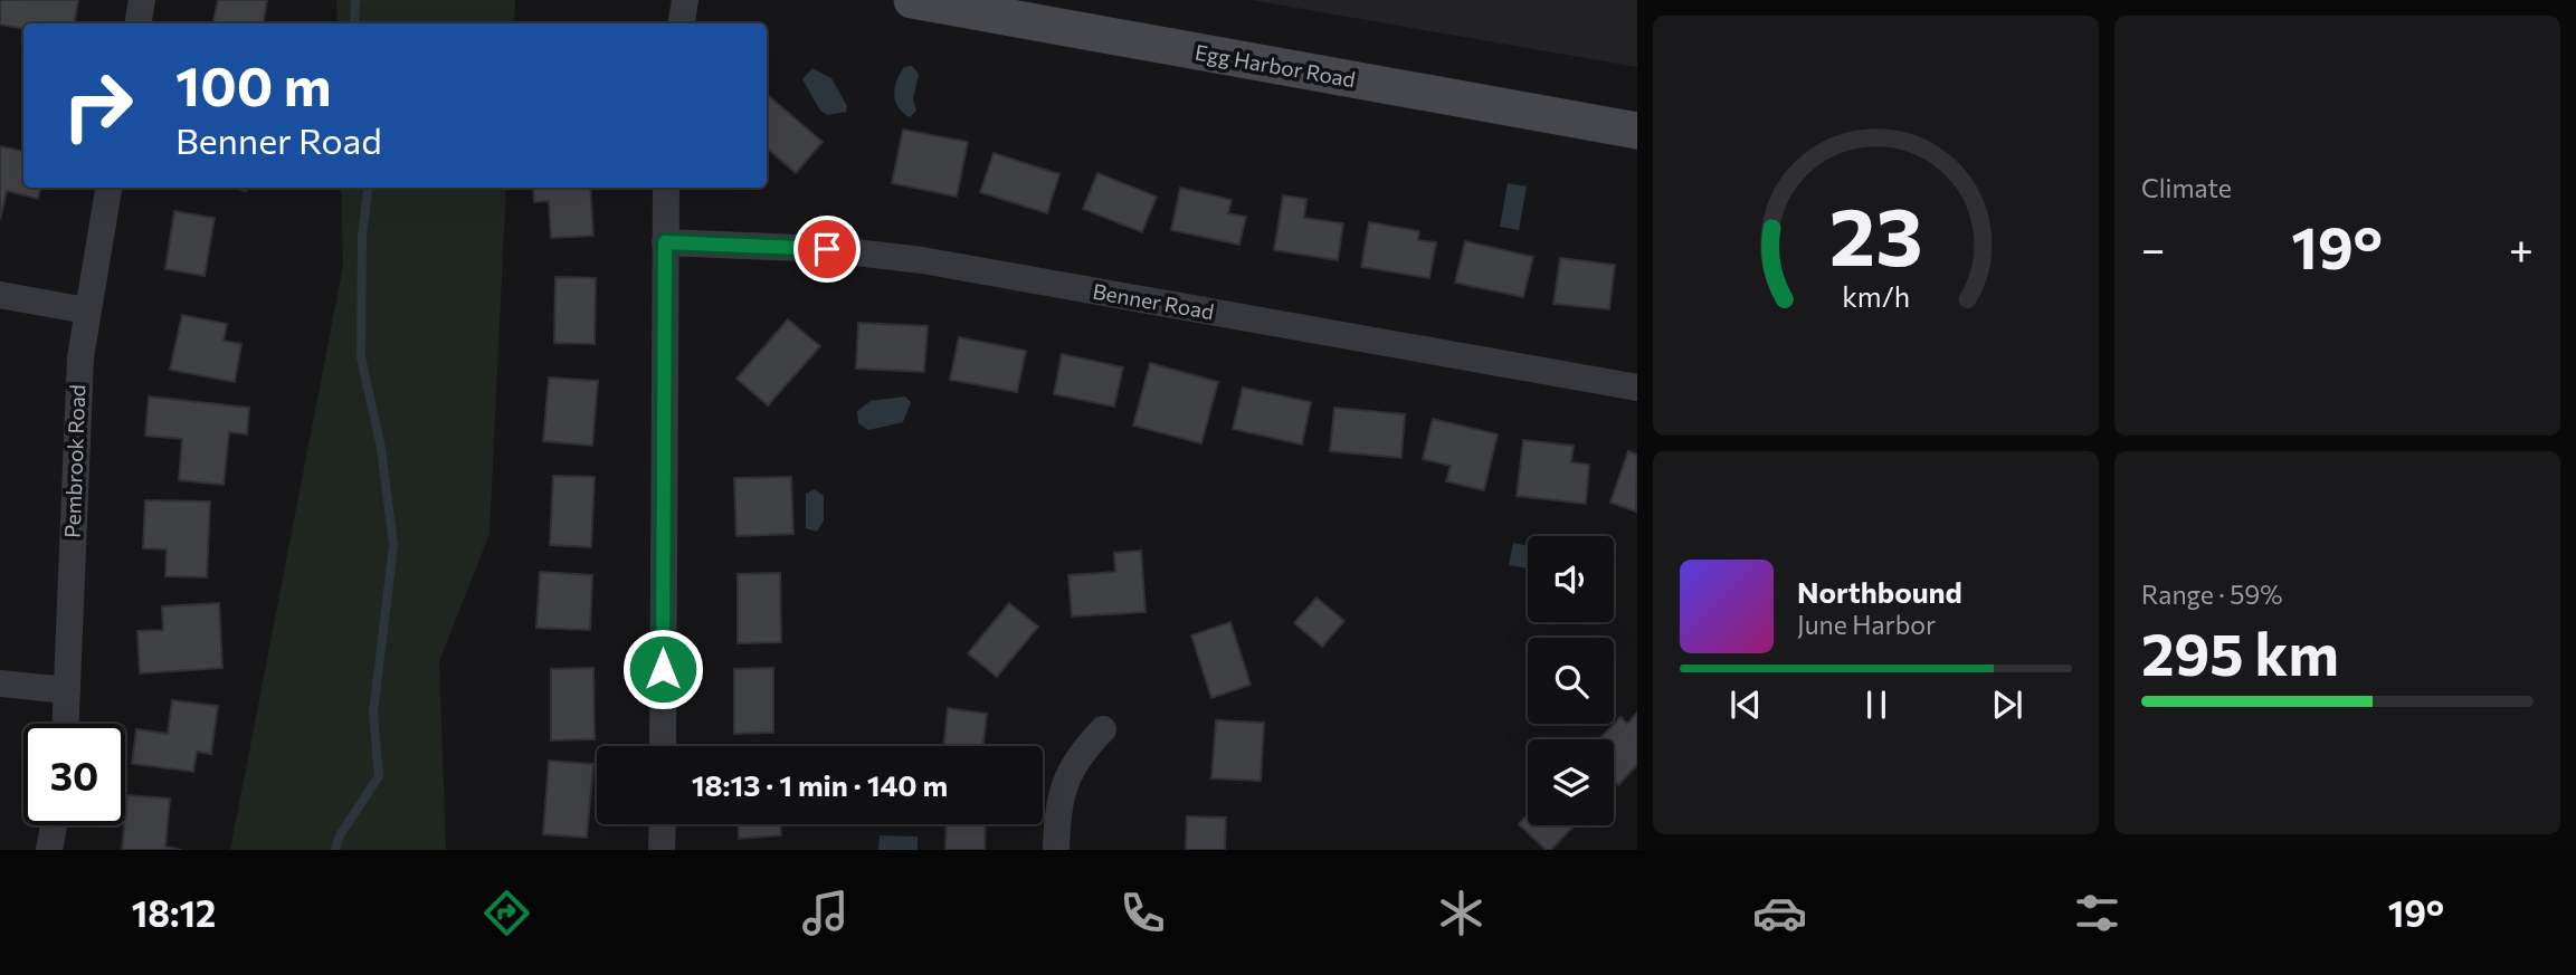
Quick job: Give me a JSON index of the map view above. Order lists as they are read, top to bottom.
{
  "streets": {
    "main road": ["Egg Harbor Road"],
    "street": ["Benner Road", "Pembrook Road"]
  },
  "page": {
    "tile": [
      "Climate",
      ["Range · 59%", "295 km"]
    ],
    "turn": ["100 m", "Benner Road"],
    "heat": ["−", "19°", "+"],
    "song": ["Northbound", "June Harbor"],
    "limit": "30",
    "trip": "18:13 · 1 min · 140 m",
    "tabs": ["18:12", "19°"],
    "gauge": ["23", "km/h"]
  }
}
